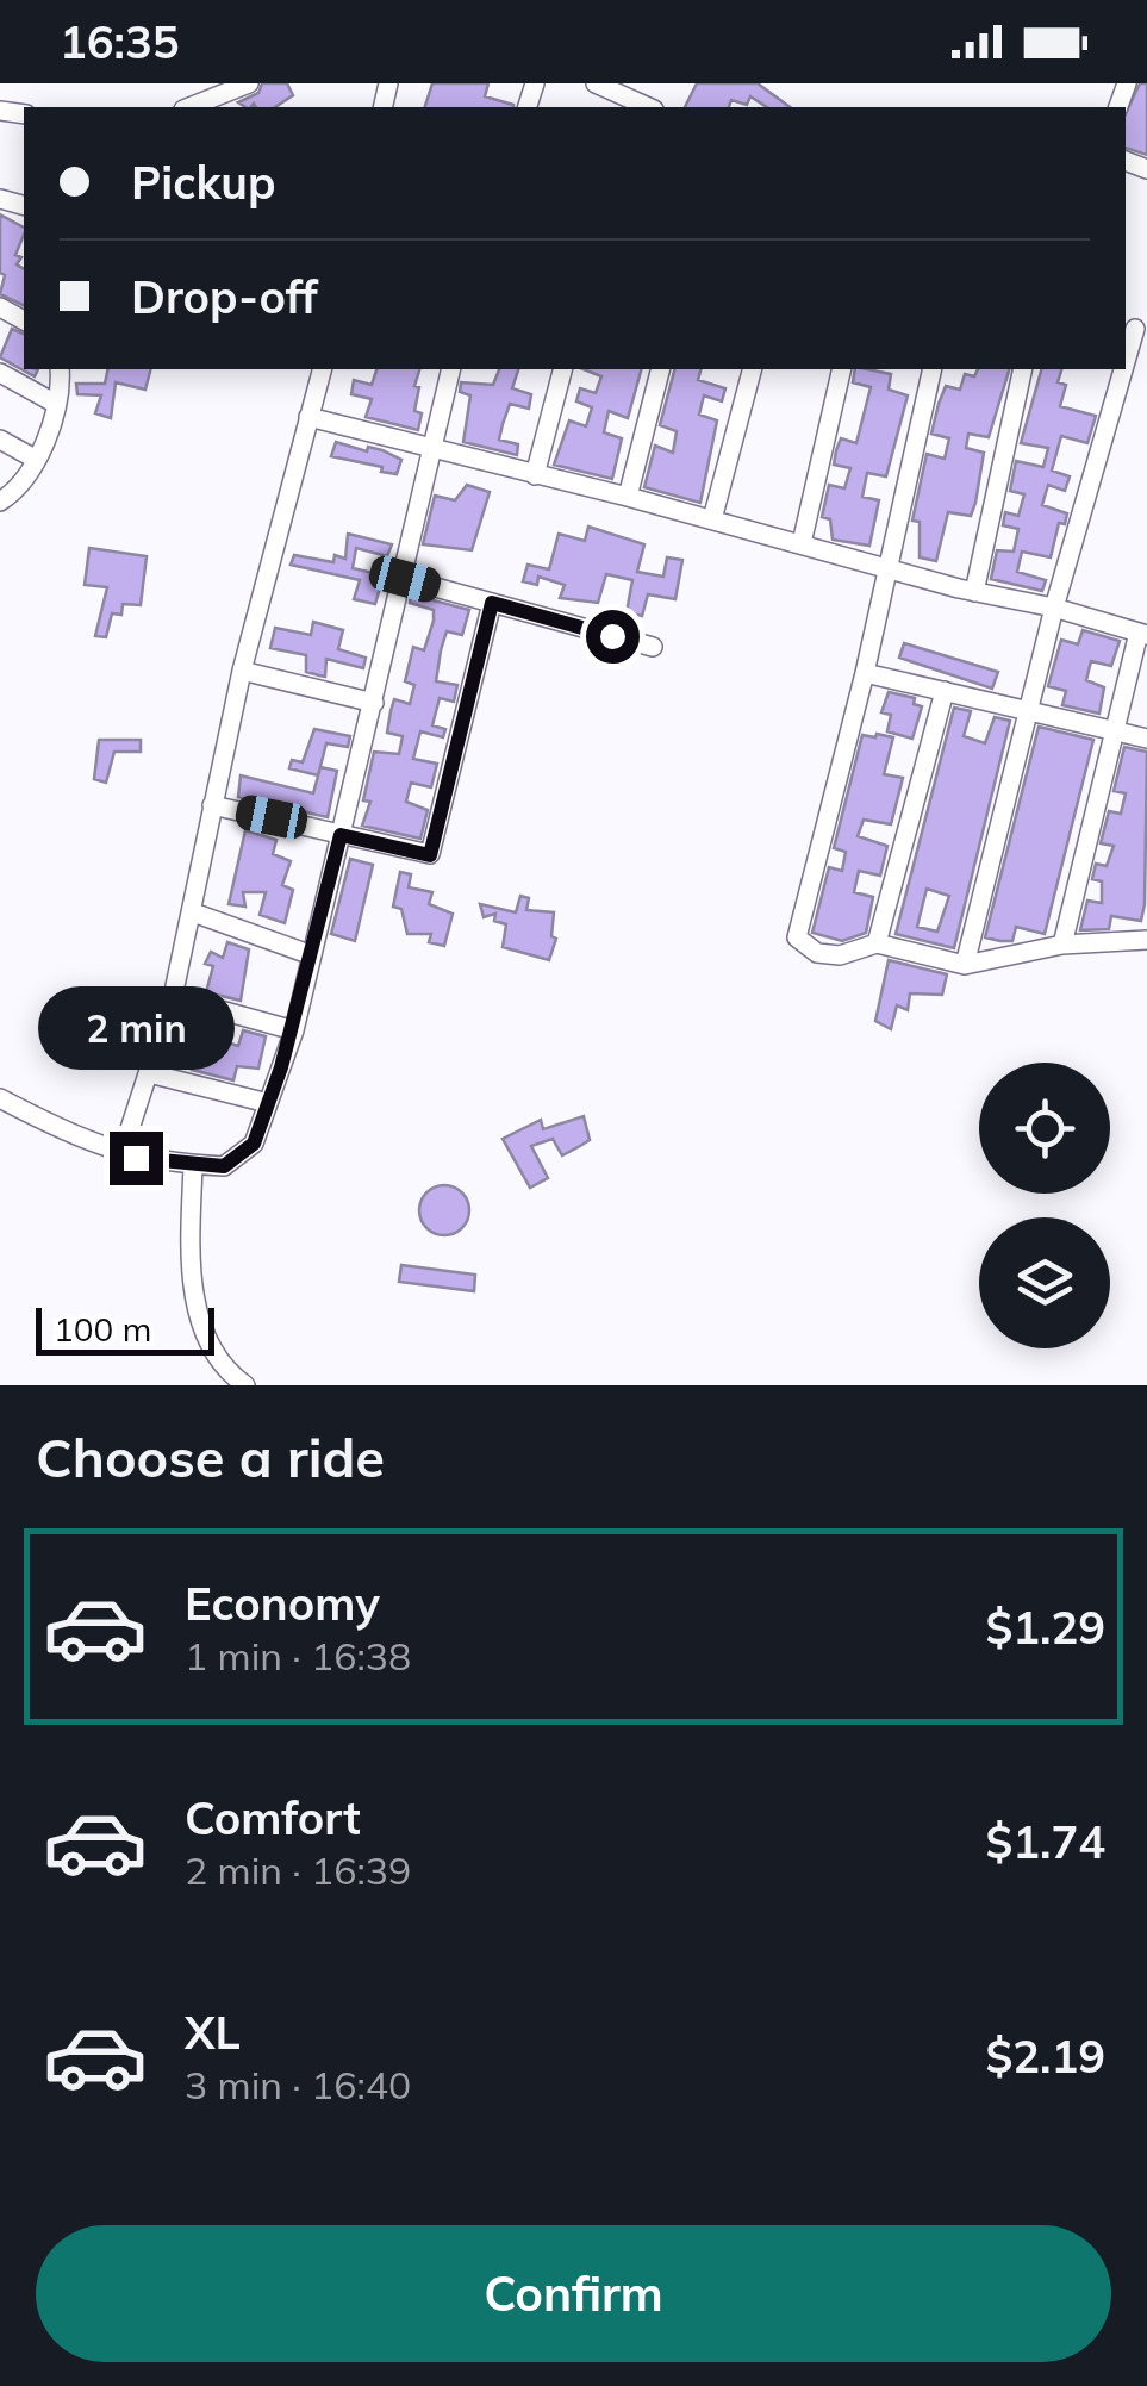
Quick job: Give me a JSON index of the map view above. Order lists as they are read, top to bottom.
{
  "scale_bar": "100 m",
  "page": {
    "status": "16:35",
    "banner": ["Pickup", "Drop-off"],
    "bubble": "2 min",
    "scale": "100 m",
    "heading": "Choose a ride",
    "list": [
      {
        "name": "Economy",
        "note": "1 min · 16:38",
        "value": "$1.29"
      },
      {
        "name": "Comfort",
        "note": "2 min · 16:39",
        "value": "$1.74"
      },
      {
        "name": "XL",
        "note": "3 min · 16:40",
        "value": "$2.19"
      }
    ],
    "buttons": "Confirm"
  }
}
